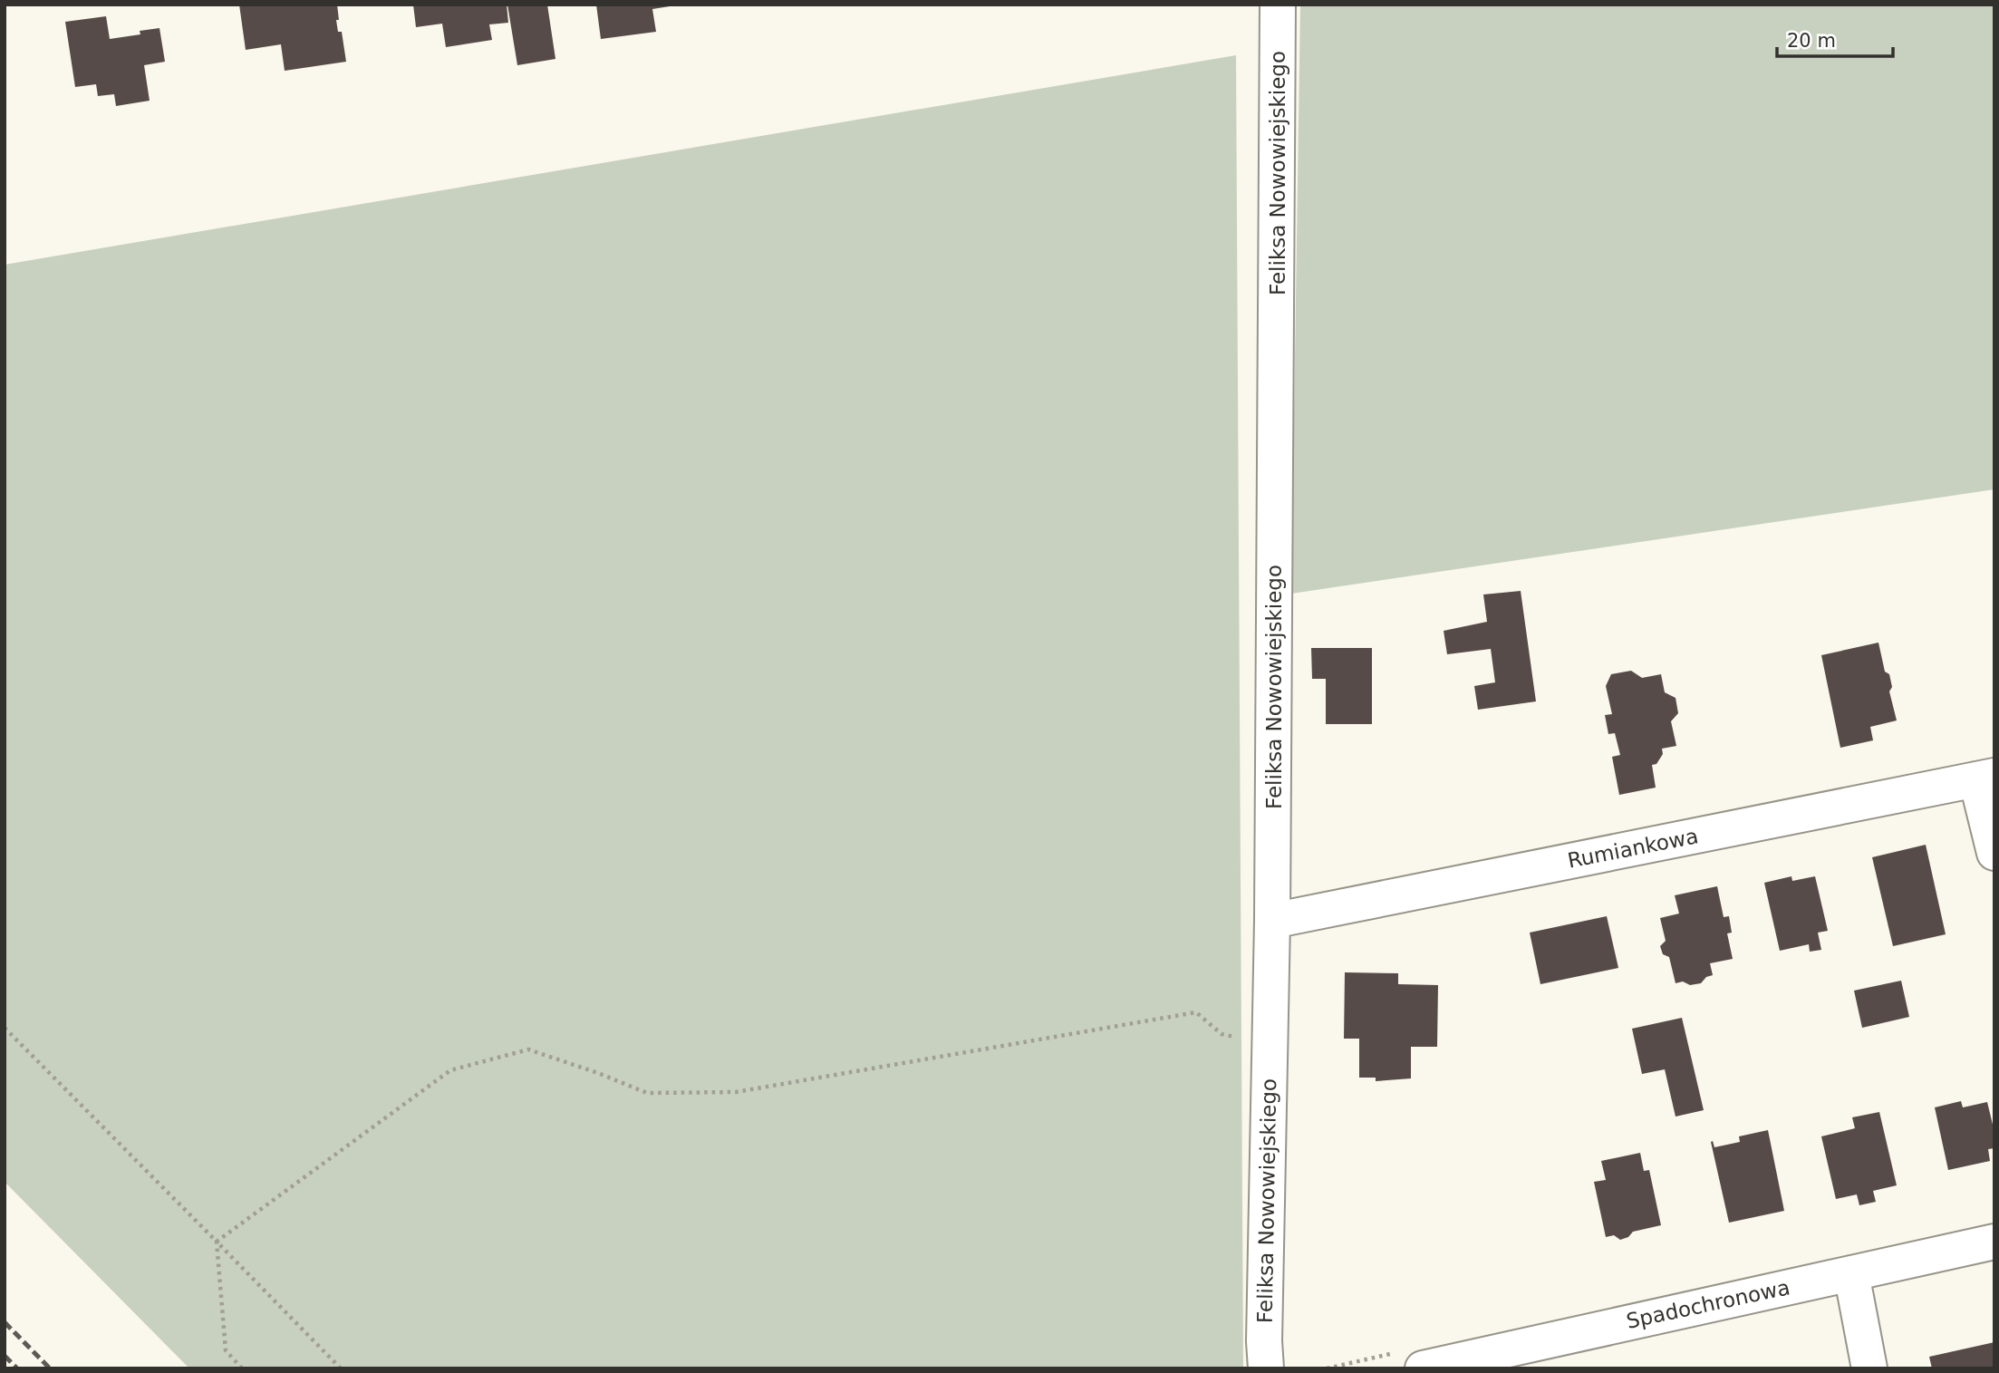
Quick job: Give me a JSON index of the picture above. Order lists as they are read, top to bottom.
{
  "streets": {
    "street": ["Feliksa Nowowiejskiego", "Rumiankowa", "Spadochronowa"]
  },
  "crossings": [
    ["Feliksa Nowowiejskiego", "Rumiankowa"]
  ],
  "scale_bar": "20 m"
}
